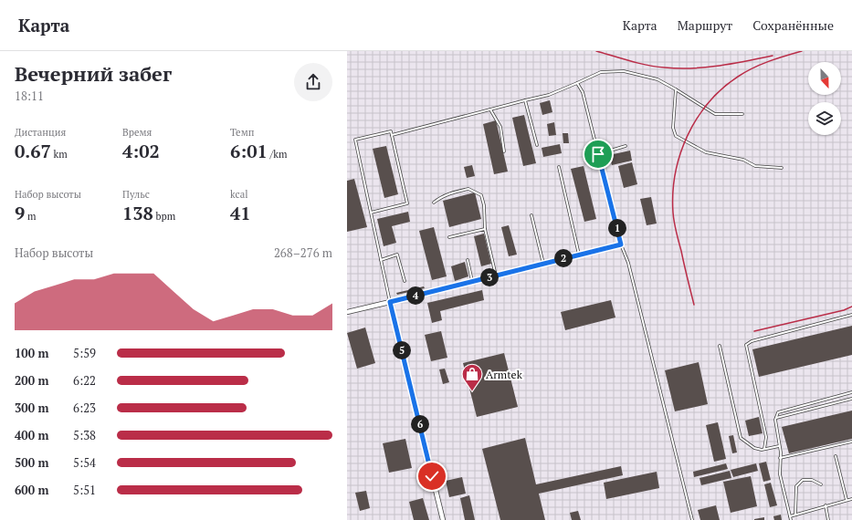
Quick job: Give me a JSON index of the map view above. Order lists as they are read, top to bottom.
{
  "places": {
    "shop": ["Armtek"]
  },
  "north": "bottom",
  "page": {
    "header": "Карта",
    "nav": ["Карта", "Маршрут", "Сохранённые"],
    "heading": ["Вечерний забег", "18:11"],
    "stats": [
      ["Дистанция", "0.67 km"],
      ["Время", "4:02"],
      ["Темп", "6:01 /km"],
      ["Набор высоты", "9 m"],
      ["Пульс", "138 bpm"],
      ["kcal", "41"]
    ],
    "pins": [
      "1",
      "2",
      "3",
      "4",
      "5",
      "6"
    ],
    "chart": ["Набор высоты", "268–276 m"],
    "list": [
      {
        "name": "100 m",
        "note": "5:59"
      },
      {
        "name": "200 m",
        "note": "6:22"
      },
      {
        "name": "300 m",
        "note": "6:23"
      },
      {
        "name": "400 m",
        "note": "5:38"
      },
      {
        "name": "500 m",
        "note": "5:54"
      },
      {
        "name": "600 m",
        "note": "5:51"
      }
    ]
  }
}
